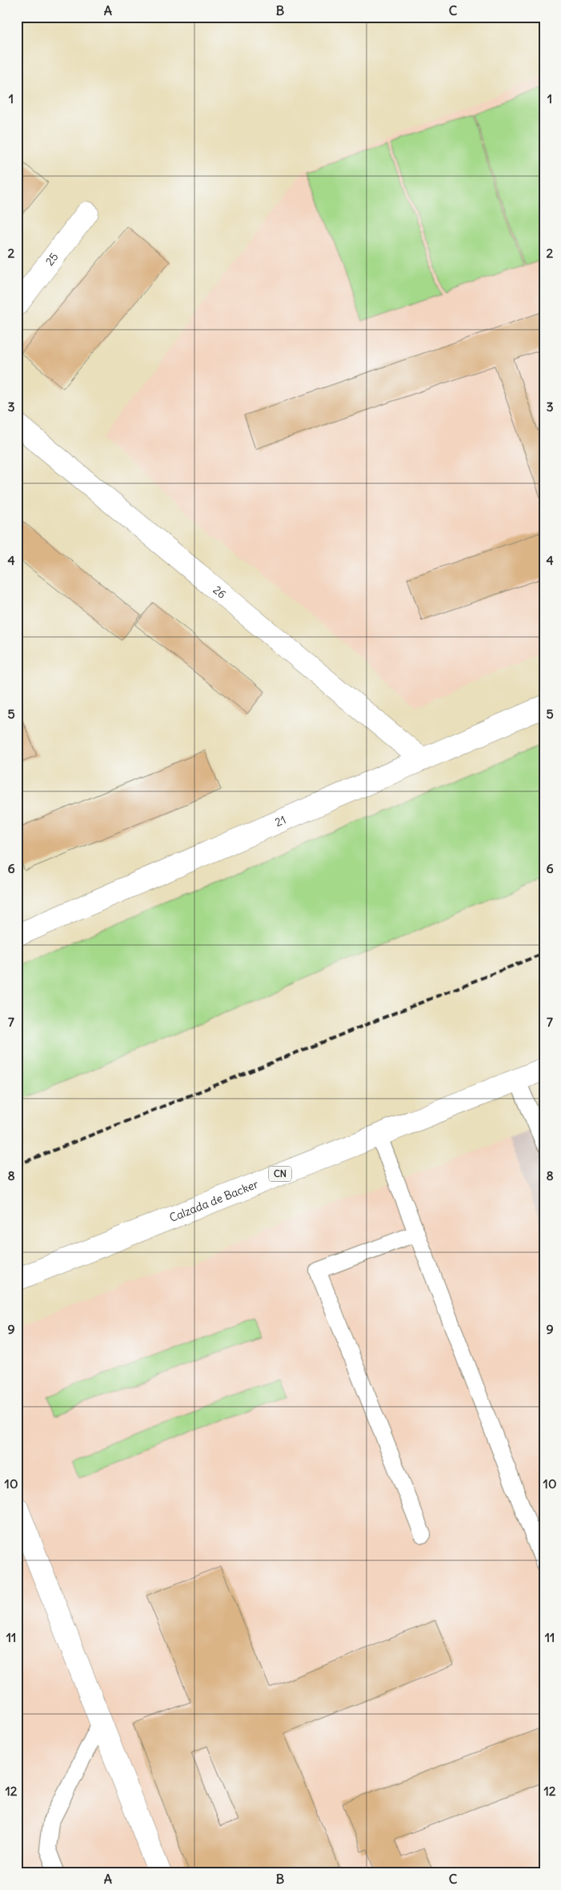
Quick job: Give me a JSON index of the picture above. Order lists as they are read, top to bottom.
{
  "streets": {
    "street": [
      "25",
      "26",
      "21",
      "CN",
      "Calzada de Backer"
    ]
  },
  "crossings": [
    ["26", "21"]
  ],
  "grid": {
    "columns": ["A", "B", "C"],
    "rows": [
      "1",
      "2",
      "3",
      "4",
      "5",
      "6",
      "7",
      "8",
      "9",
      "10",
      "11",
      "12"
    ]
  }
}
